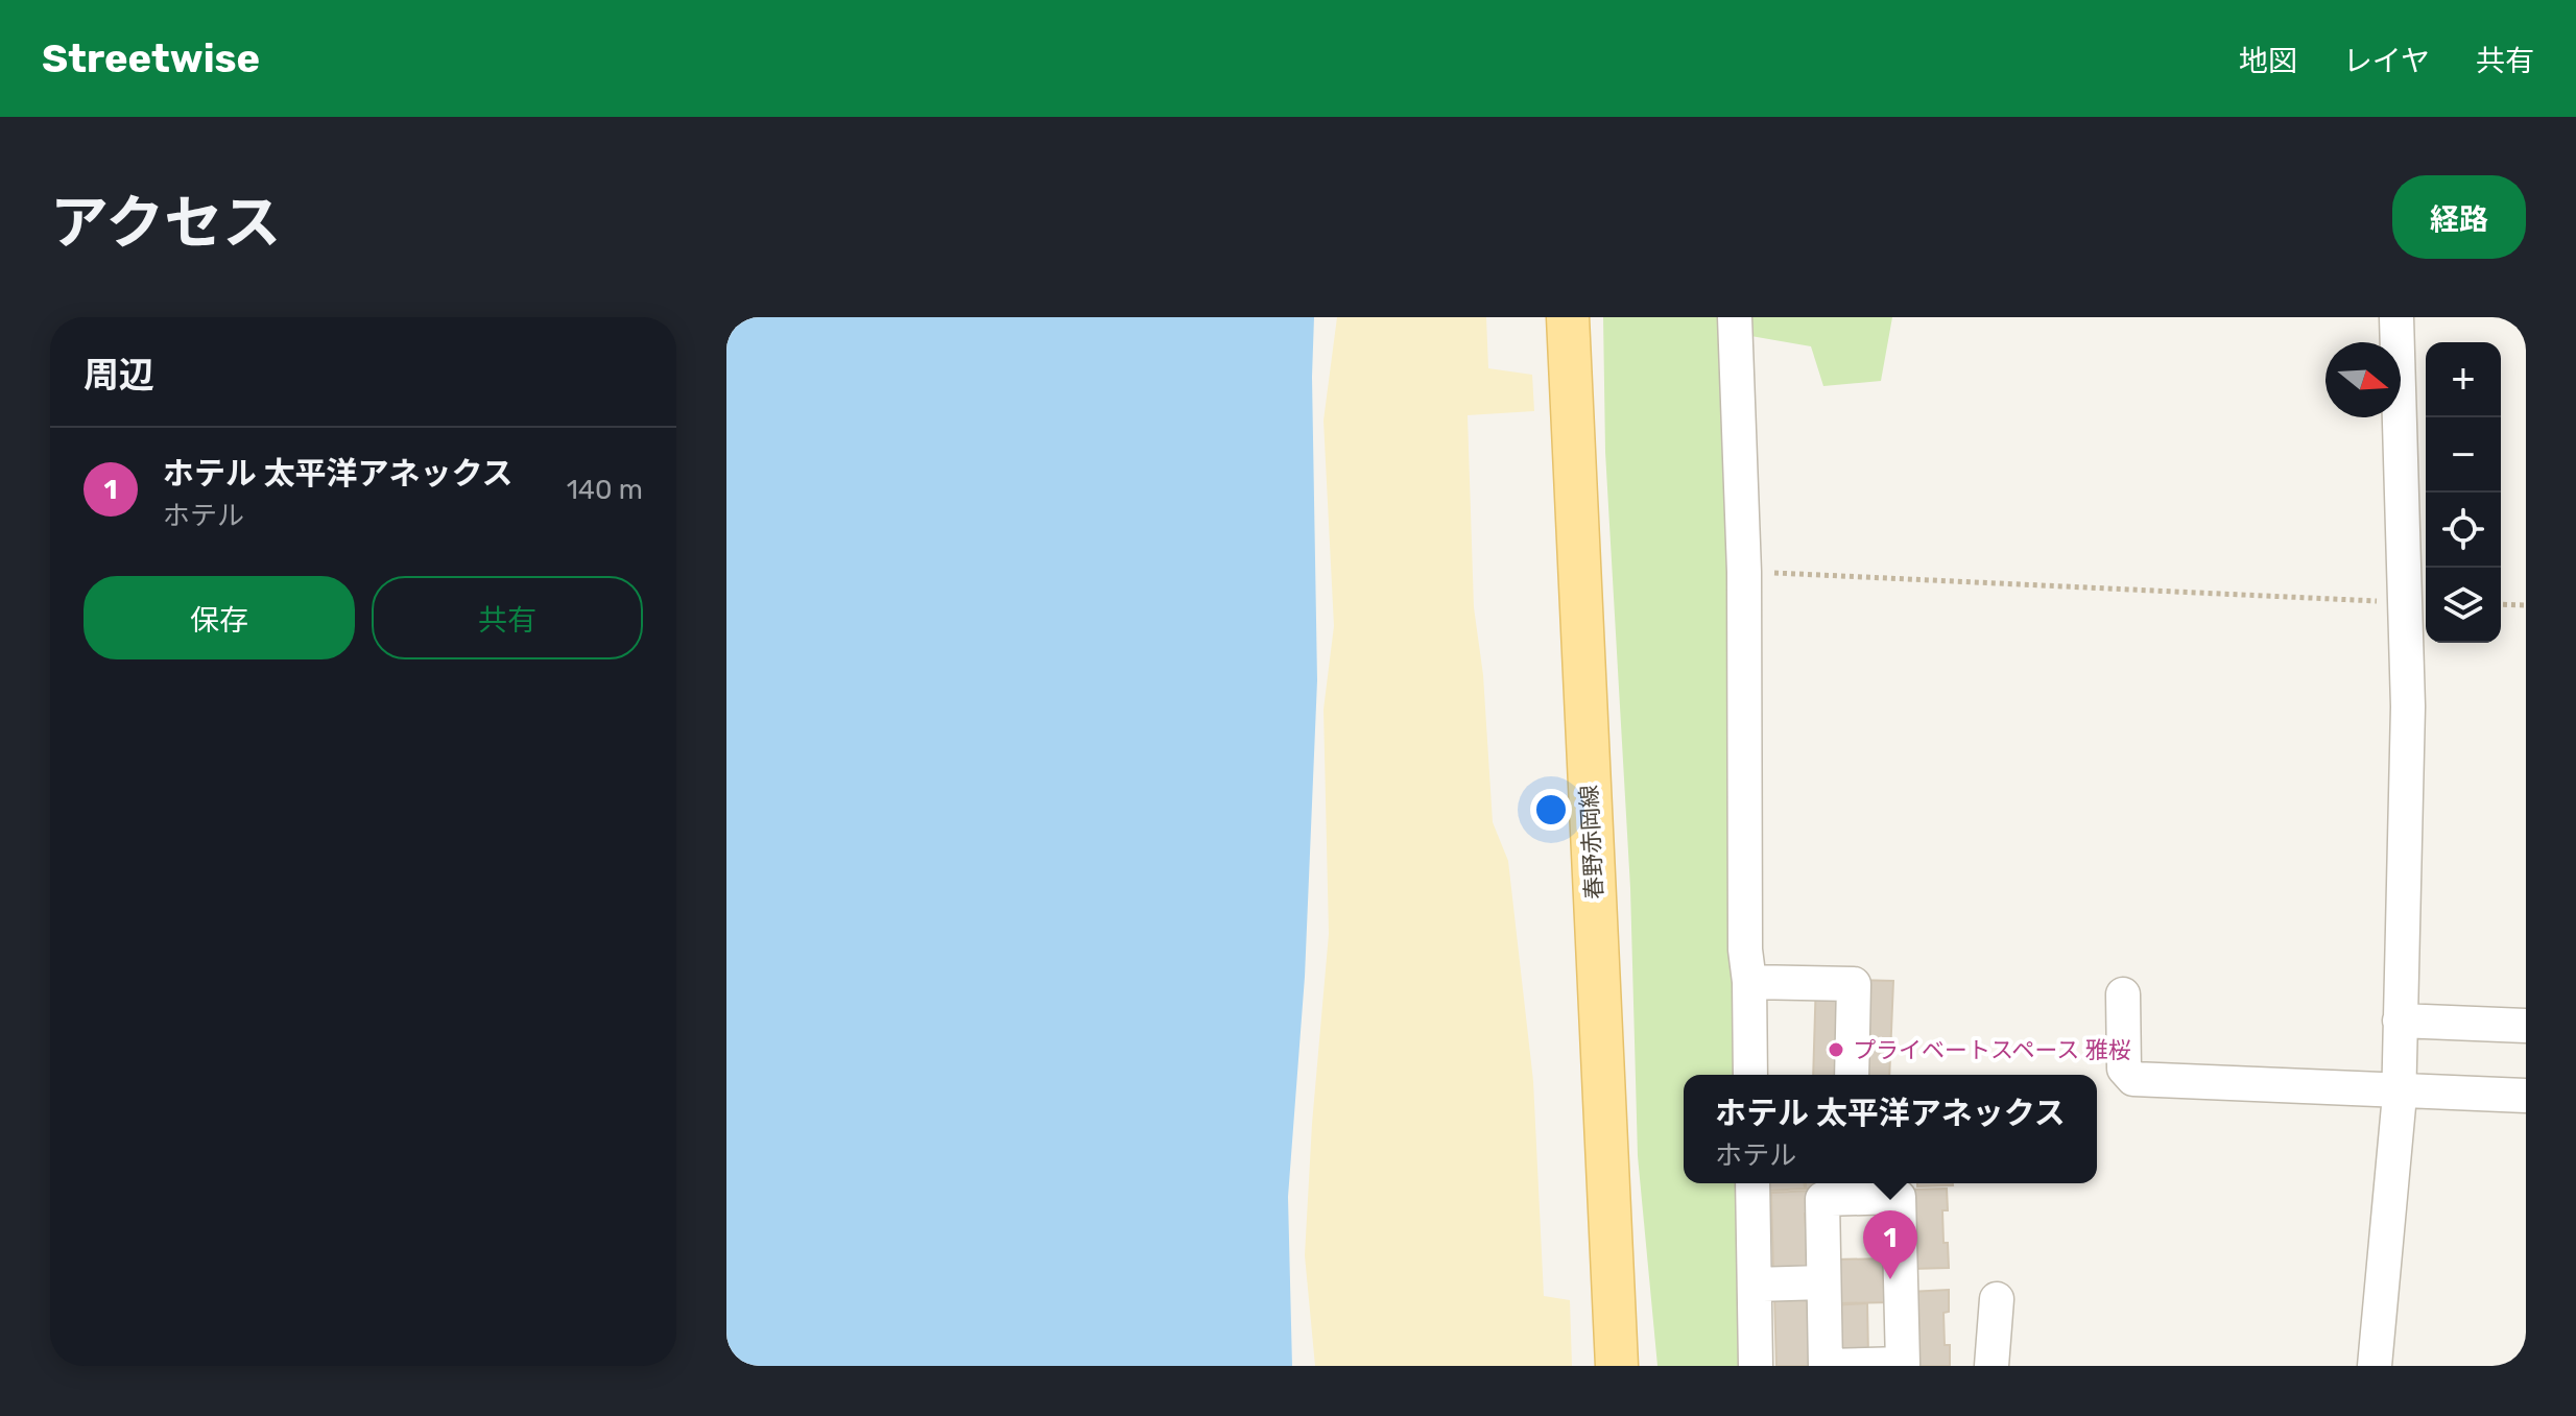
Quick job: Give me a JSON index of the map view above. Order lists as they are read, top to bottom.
{
  "streets": {
    "main road": ["春野赤岡線"]
  },
  "places": ["プライベートスペース 雅桜"],
  "north": "right",
  "page": {
    "header": "Streetwise",
    "nav": ["地図", "レイヤ", "共有"],
    "title": "アクセス",
    "buttons": [
      "経路",
      ["保存", "共有"]
    ],
    "heading": "周辺",
    "map_buttons": ["+", "−"],
    "list": [
      {
        "mark": "1",
        "name": "ホテル 太平洋アネックス",
        "note": "ホテル",
        "value": "140 m"
      }
    ],
    "popup": ["ホテル 太平洋アネックス", "ホテル"],
    "pins": "1"
  }
}
